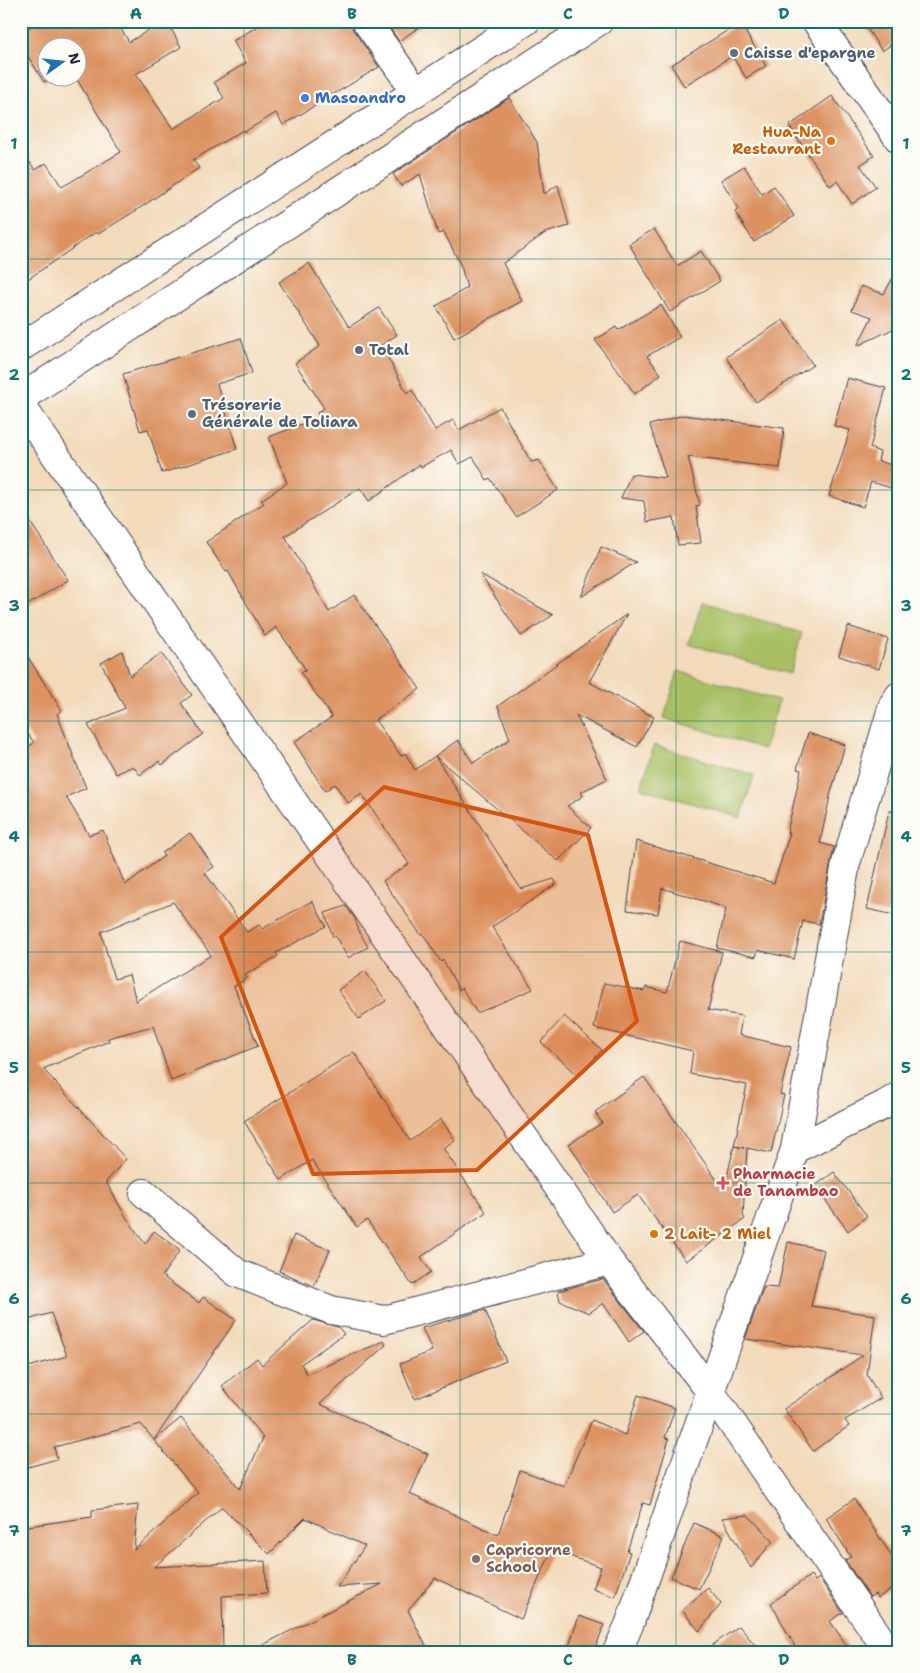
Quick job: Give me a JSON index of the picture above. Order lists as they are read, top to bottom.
{
  "places": {
    "other": [
      "Caisse d'epargne",
      "Masoandro",
      "Hua-Na Restaurant",
      "Total",
      "Trésorerie Générale de Toliara",
      "2 Lait- 2 Miel",
      "Capricorne School"
    ],
    "health": ["Pharmacie de Tanambao"]
  },
  "north": "right",
  "grid": {
    "columns": [
      "A",
      "B",
      "C",
      "D"
    ],
    "rows": [
      "1",
      "2",
      "3",
      "4",
      "5",
      "6",
      "7"
    ]
  }
}
